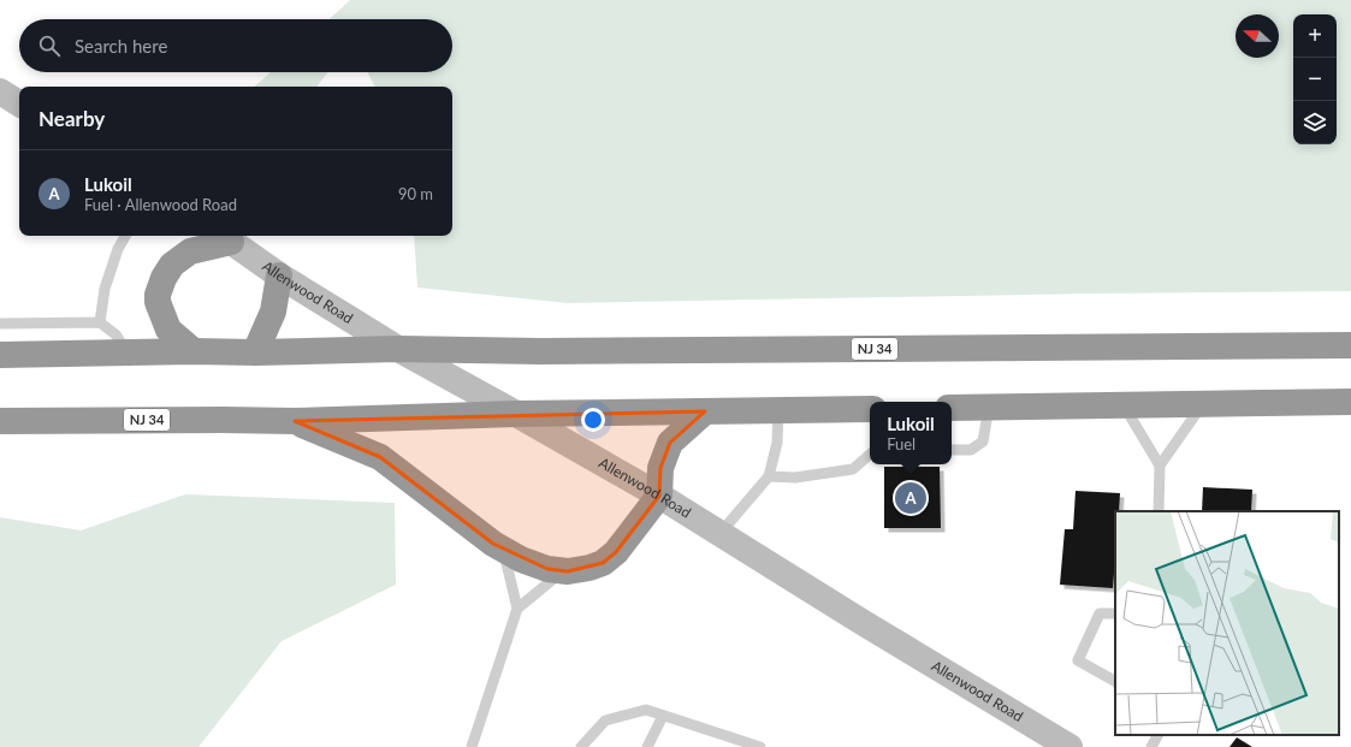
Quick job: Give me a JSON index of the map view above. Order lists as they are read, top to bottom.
{
  "streets": {
    "highway": ["NJ 34"],
    "street": ["Allenwood Road"]
  },
  "crossings": [
    ["Allenwood Road", "NJ 34"]
  ],
  "north": "left",
  "page": {
    "map_buttons": ["+", "−"],
    "search": "Search here",
    "heading": "Nearby",
    "list": [
      {
        "mark": "A",
        "name": "Lukoil",
        "note": "Fuel · Allenwood Road",
        "value": "90 m"
      }
    ],
    "popup": ["Lukoil", "Fuel"],
    "pins": "A"
  }
}
